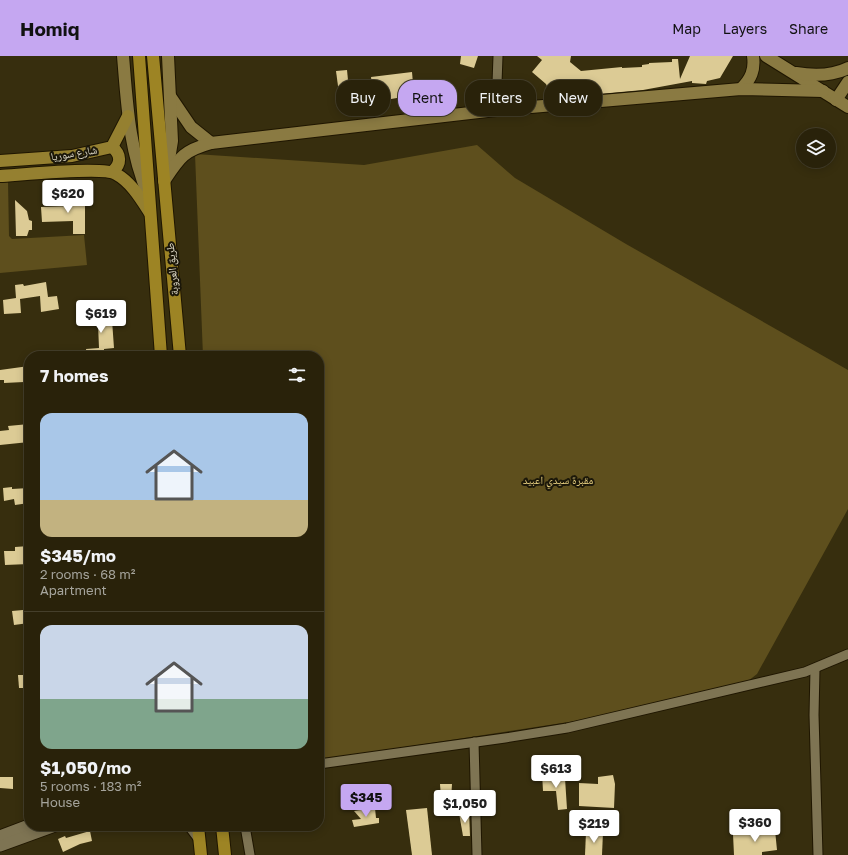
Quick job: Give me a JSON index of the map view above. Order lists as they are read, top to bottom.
{
  "streets": {
    "highway": ["طريق العروبة"],
    "main road": ["شارع سوريا"]
  },
  "crossings": [
    ["شارع سوريا", "طريق العروبة"]
  ],
  "parks": ["مقبرة سيدي اعبيد"],
  "page": {
    "header": "Homiq",
    "nav": ["Map", "Layers", "Share"],
    "chip": [
      "Buy",
      "Rent",
      "Filters",
      "New"
    ],
    "price": [
      "$620",
      "$619",
      "$613",
      "$345",
      "$1,050",
      "$360",
      "$219"
    ],
    "heading": "7 homes",
    "list": [
      {
        "name": "$345/mo",
        "note": "2 rooms · 68 m² · Apartment"
      },
      {
        "name": "$1,050/mo",
        "note": "5 rooms · 183 m² · House"
      }
    ]
  }
}
